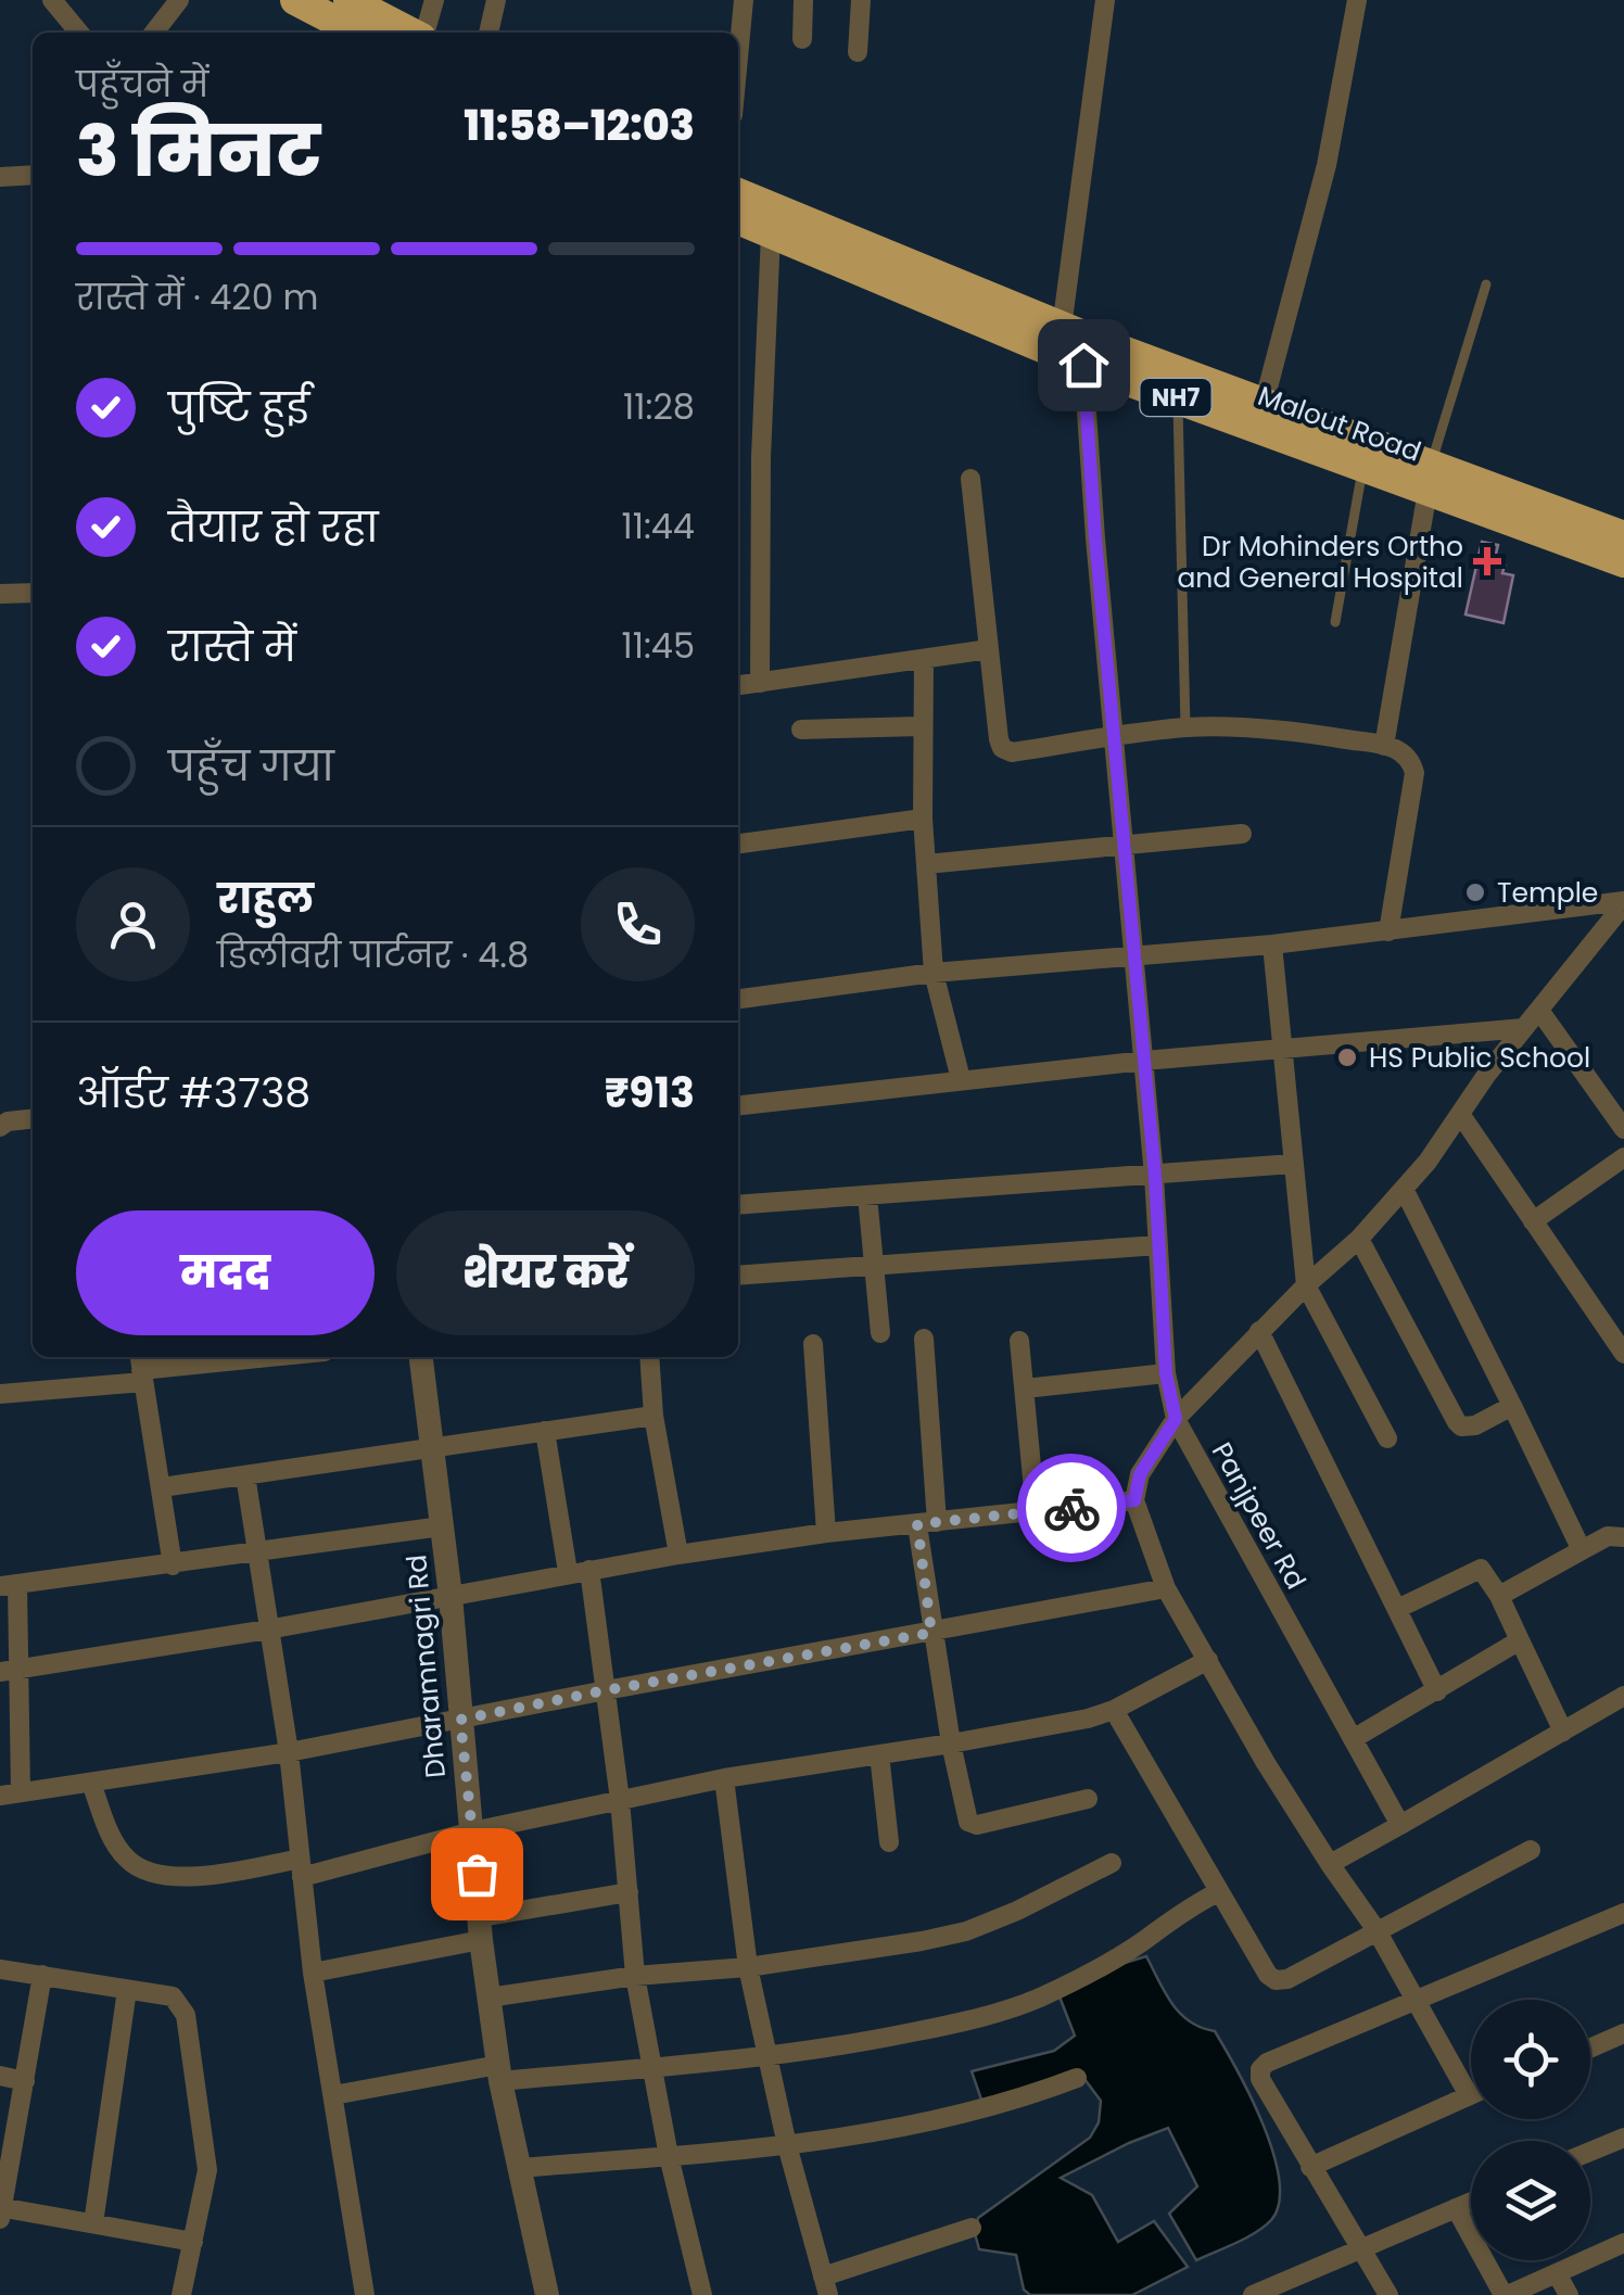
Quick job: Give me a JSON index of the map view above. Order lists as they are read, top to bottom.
{
  "streets": {
    "highway": ["NH7", "Malout Road"],
    "street": ["Panjpeer Rd", "Dharamnagri Rd"]
  },
  "crossings": [
    ["Malout Road", "Panjpeer Rd"]
  ],
  "places": {
    "health": ["Dr Mohinders Ortho and General Hospital"],
    "other": ["Temple", "HS Public School"]
  },
  "page": {
    "heading": ["3 मिनट", "पहुँचने में", "11:58–12:03"],
    "panel": [
      "राहुल",
      "डिलीवरी पार्टनर · 4.8",
      "ऑर्डर #3738",
      "₹913"
    ],
    "bar": "रास्ते में · 420 m",
    "list": [
      ["पुष्टि हुई", "11:28"],
      ["तैयार हो रहा", "11:44"],
      ["रास्ते में", "11:45"],
      "पहुँच गया"
    ],
    "buttons": ["मदद", "शेयर करें"]
  }
}
